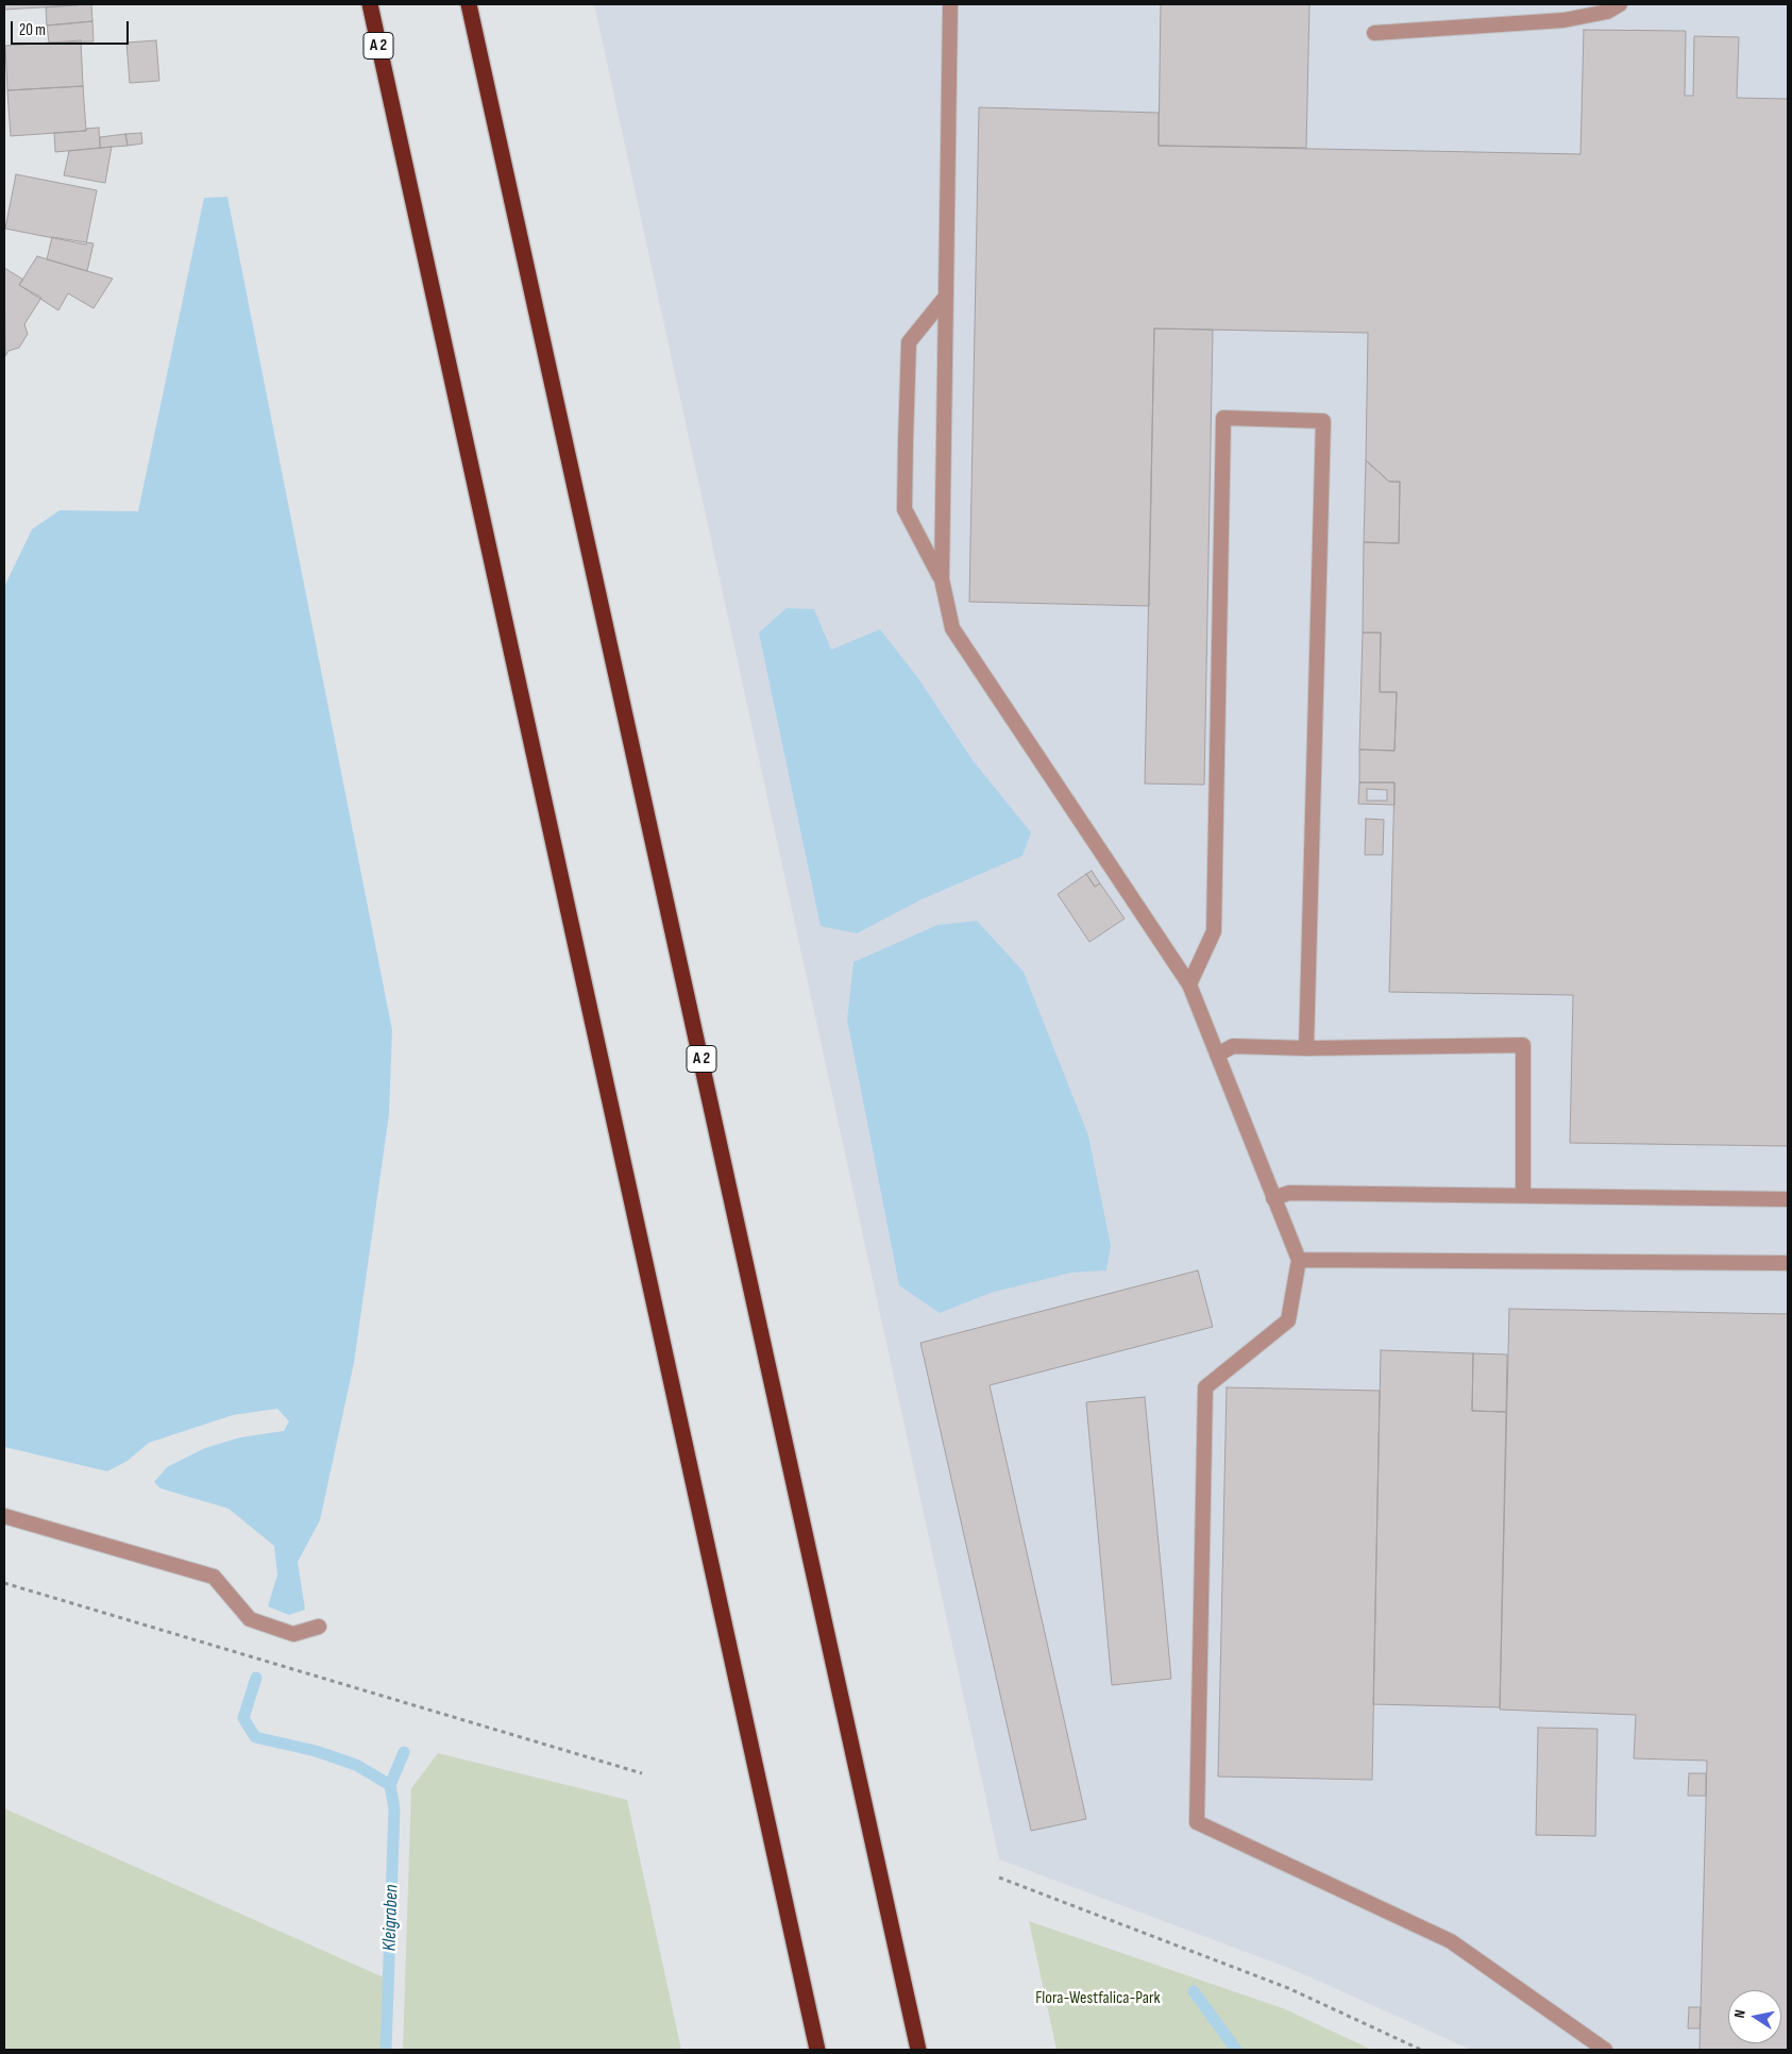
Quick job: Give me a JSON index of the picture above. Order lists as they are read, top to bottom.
{
  "streets": {
    "highway": ["A 2"]
  },
  "water": ["Kleigraben"],
  "parks": ["Flora-Westfalica-Park"],
  "scale_bar": "20 m",
  "north": "left"
}
